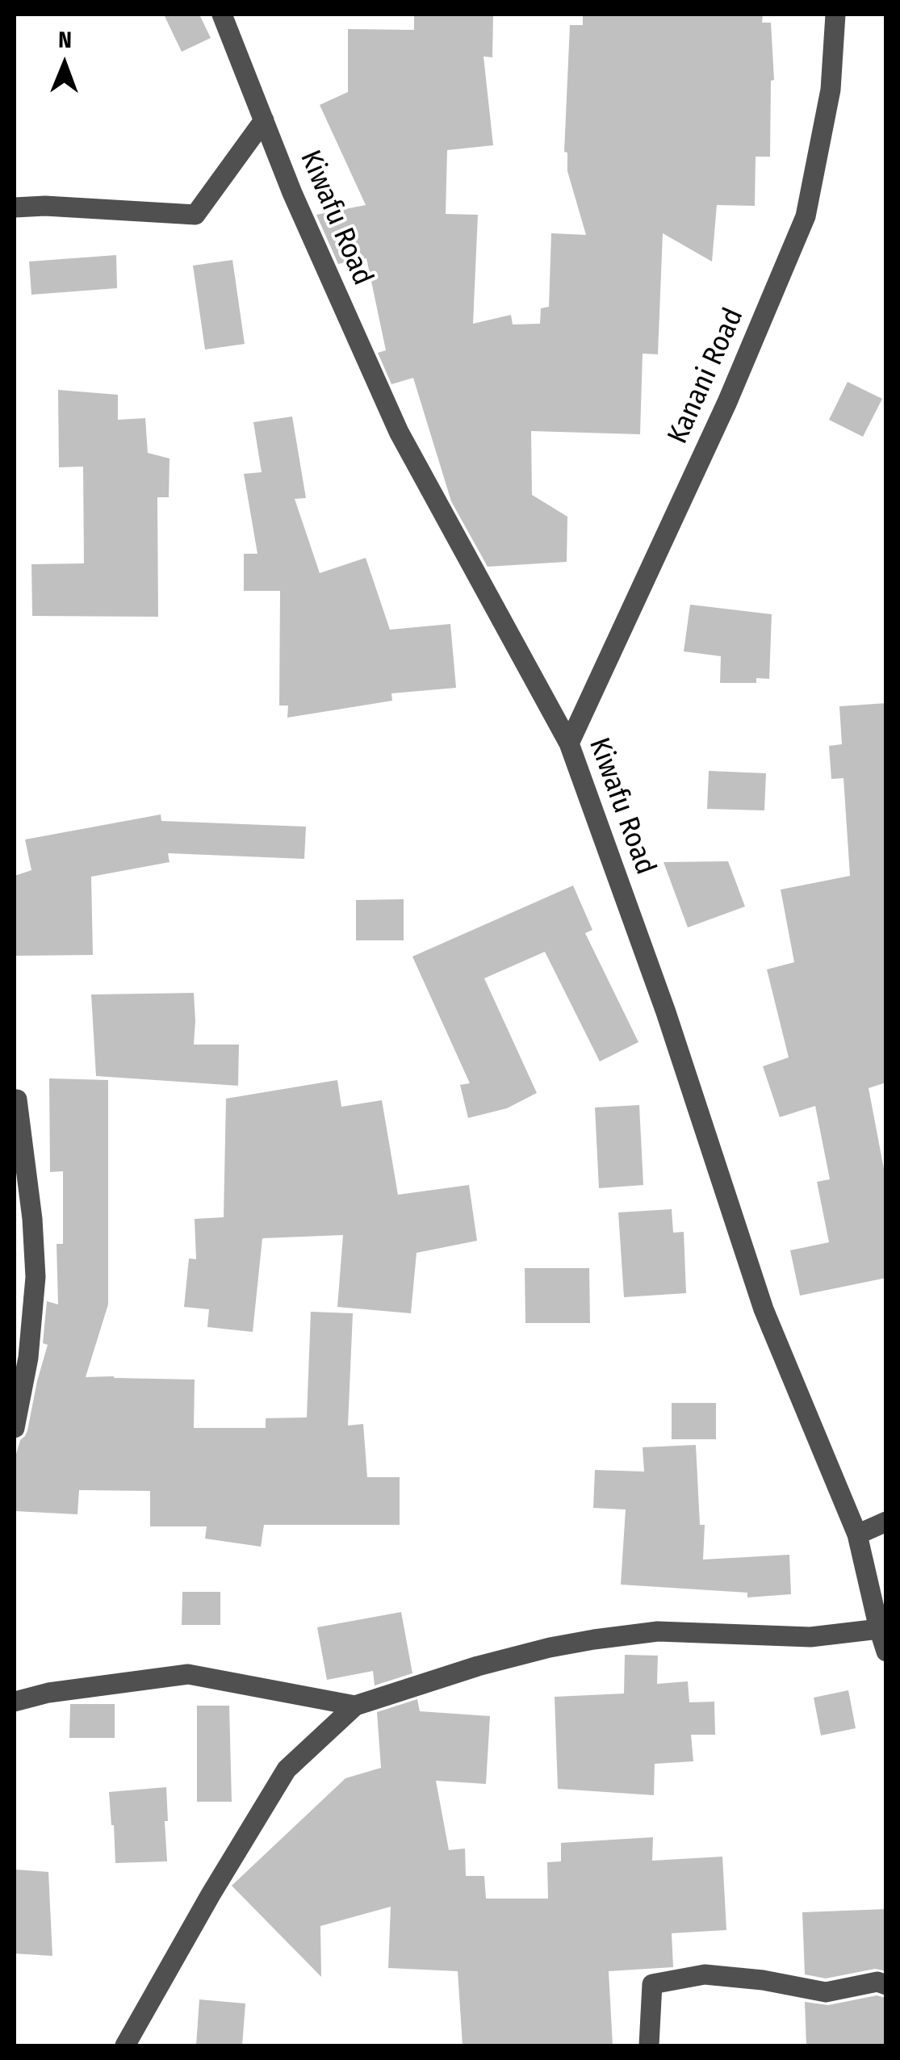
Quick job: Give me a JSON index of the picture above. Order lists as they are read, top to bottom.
{
  "streets": {
    "street": ["Kiwafu Road", "Kanani Road"]
  },
  "crossings": [
    ["Kiwafu Road", "Kanani Road"]
  ],
  "north": "top"
}
